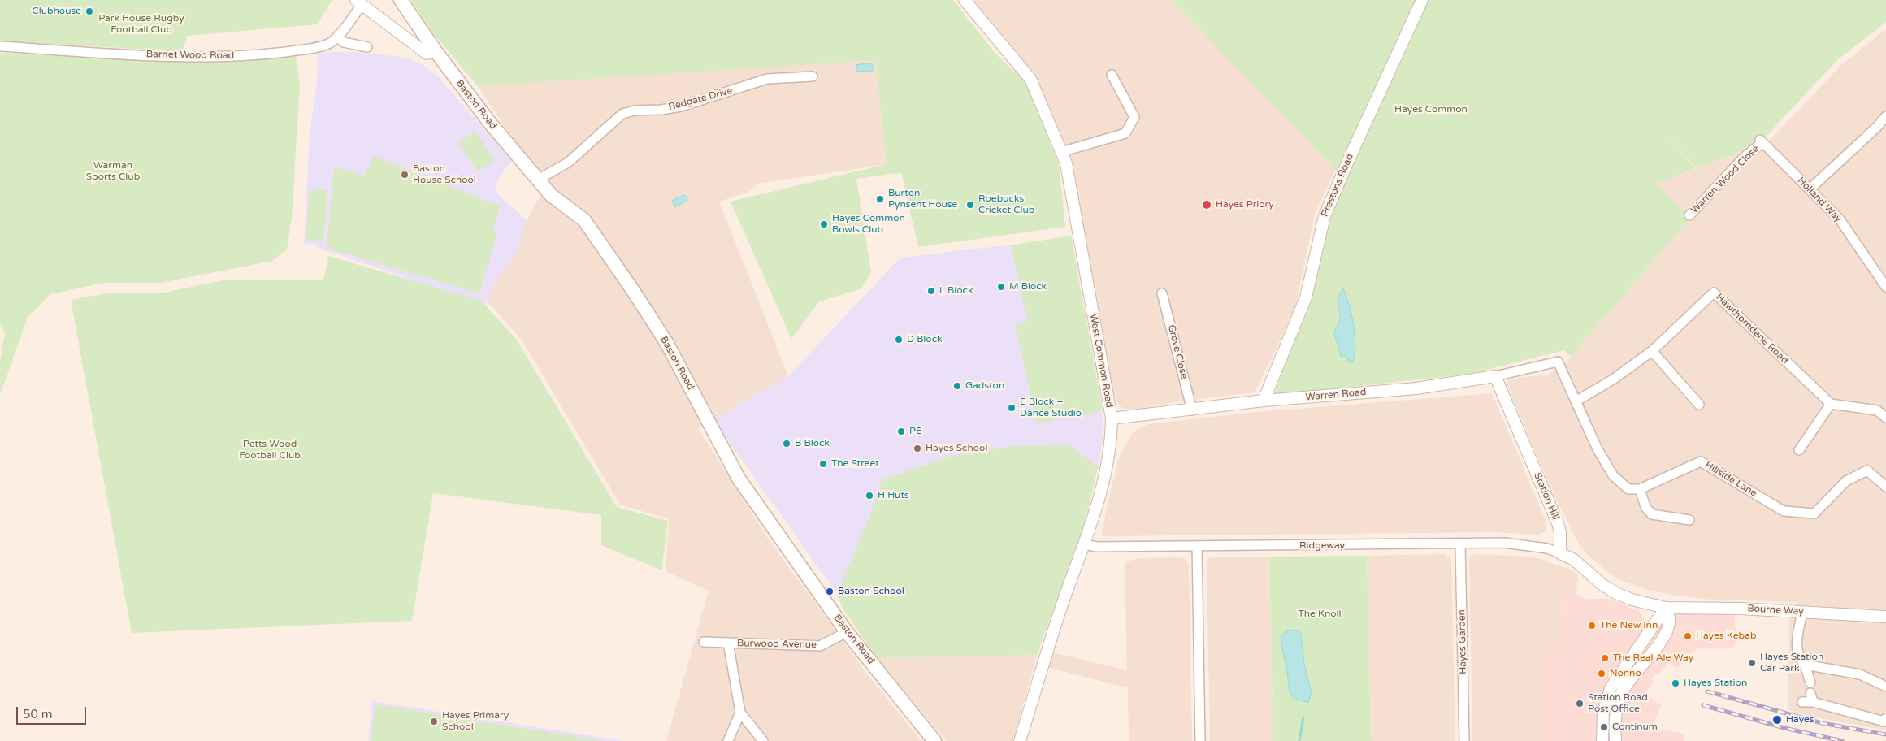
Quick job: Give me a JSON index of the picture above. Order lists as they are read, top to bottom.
{
  "streets": {
    "main road": ["Baston Road"],
    "street": [
      "Barnet Wood Road",
      "Redgate Drive",
      "Warren Wood Close",
      "Prestons Road",
      "Holland Way",
      "Hawthorndene Road",
      "Grove Close",
      "West Common Road",
      "Warren Road",
      "Hillside Lane",
      "Station Hill",
      "Ridgeway",
      "Bourne Way",
      "Hayes Garden",
      "Burwood Avenue"
    ]
  },
  "crossings": [
    ["Redgate Drive", "Baston Road"],
    ["Baston Road", "Burwood Avenue"],
    ["Warren Wood Close", "Holland Way"],
    ["Prestons Road", "Warren Road"],
    ["Hawthorndene Road", "Warren Road"],
    ["Grove Close", "Warren Road"],
    ["West Common Road", "Warren Road"],
    ["West Common Road", "Ridgeway"],
    ["Warren Road", "Station Hill"],
    ["Station Hill", "Ridgeway"],
    ["Ridgeway", "Hayes Garden"]
  ],
  "parks": [
    "Park House Rugby Football Club",
    "Hayes Common",
    "Warman Sports Club",
    "Petts Wood Football Club",
    "The Knoll"
  ],
  "places": [
    "Clubhouse",
    "Baston House School",
    "Burton Pynsent House",
    "Roebucks Cricket Club",
    "Hayes Priory",
    "Hayes Common Bowls Club",
    "M Block",
    "L Block",
    "D Block",
    "Gadston",
    "E Block – Dance Studio",
    "PE",
    "B Block",
    "Hayes School",
    "The Street",
    "H Huts",
    "Baston School",
    "The New Inn",
    "Hayes Kebab",
    "The Real Ale Way",
    "Hayes Station Car Park",
    "Nonno",
    "Hayes Station",
    "Station Road Post Office",
    "Hayes",
    "Hayes Primary School",
    "Continum"
  ],
  "scale_bar": "50 m"
}
